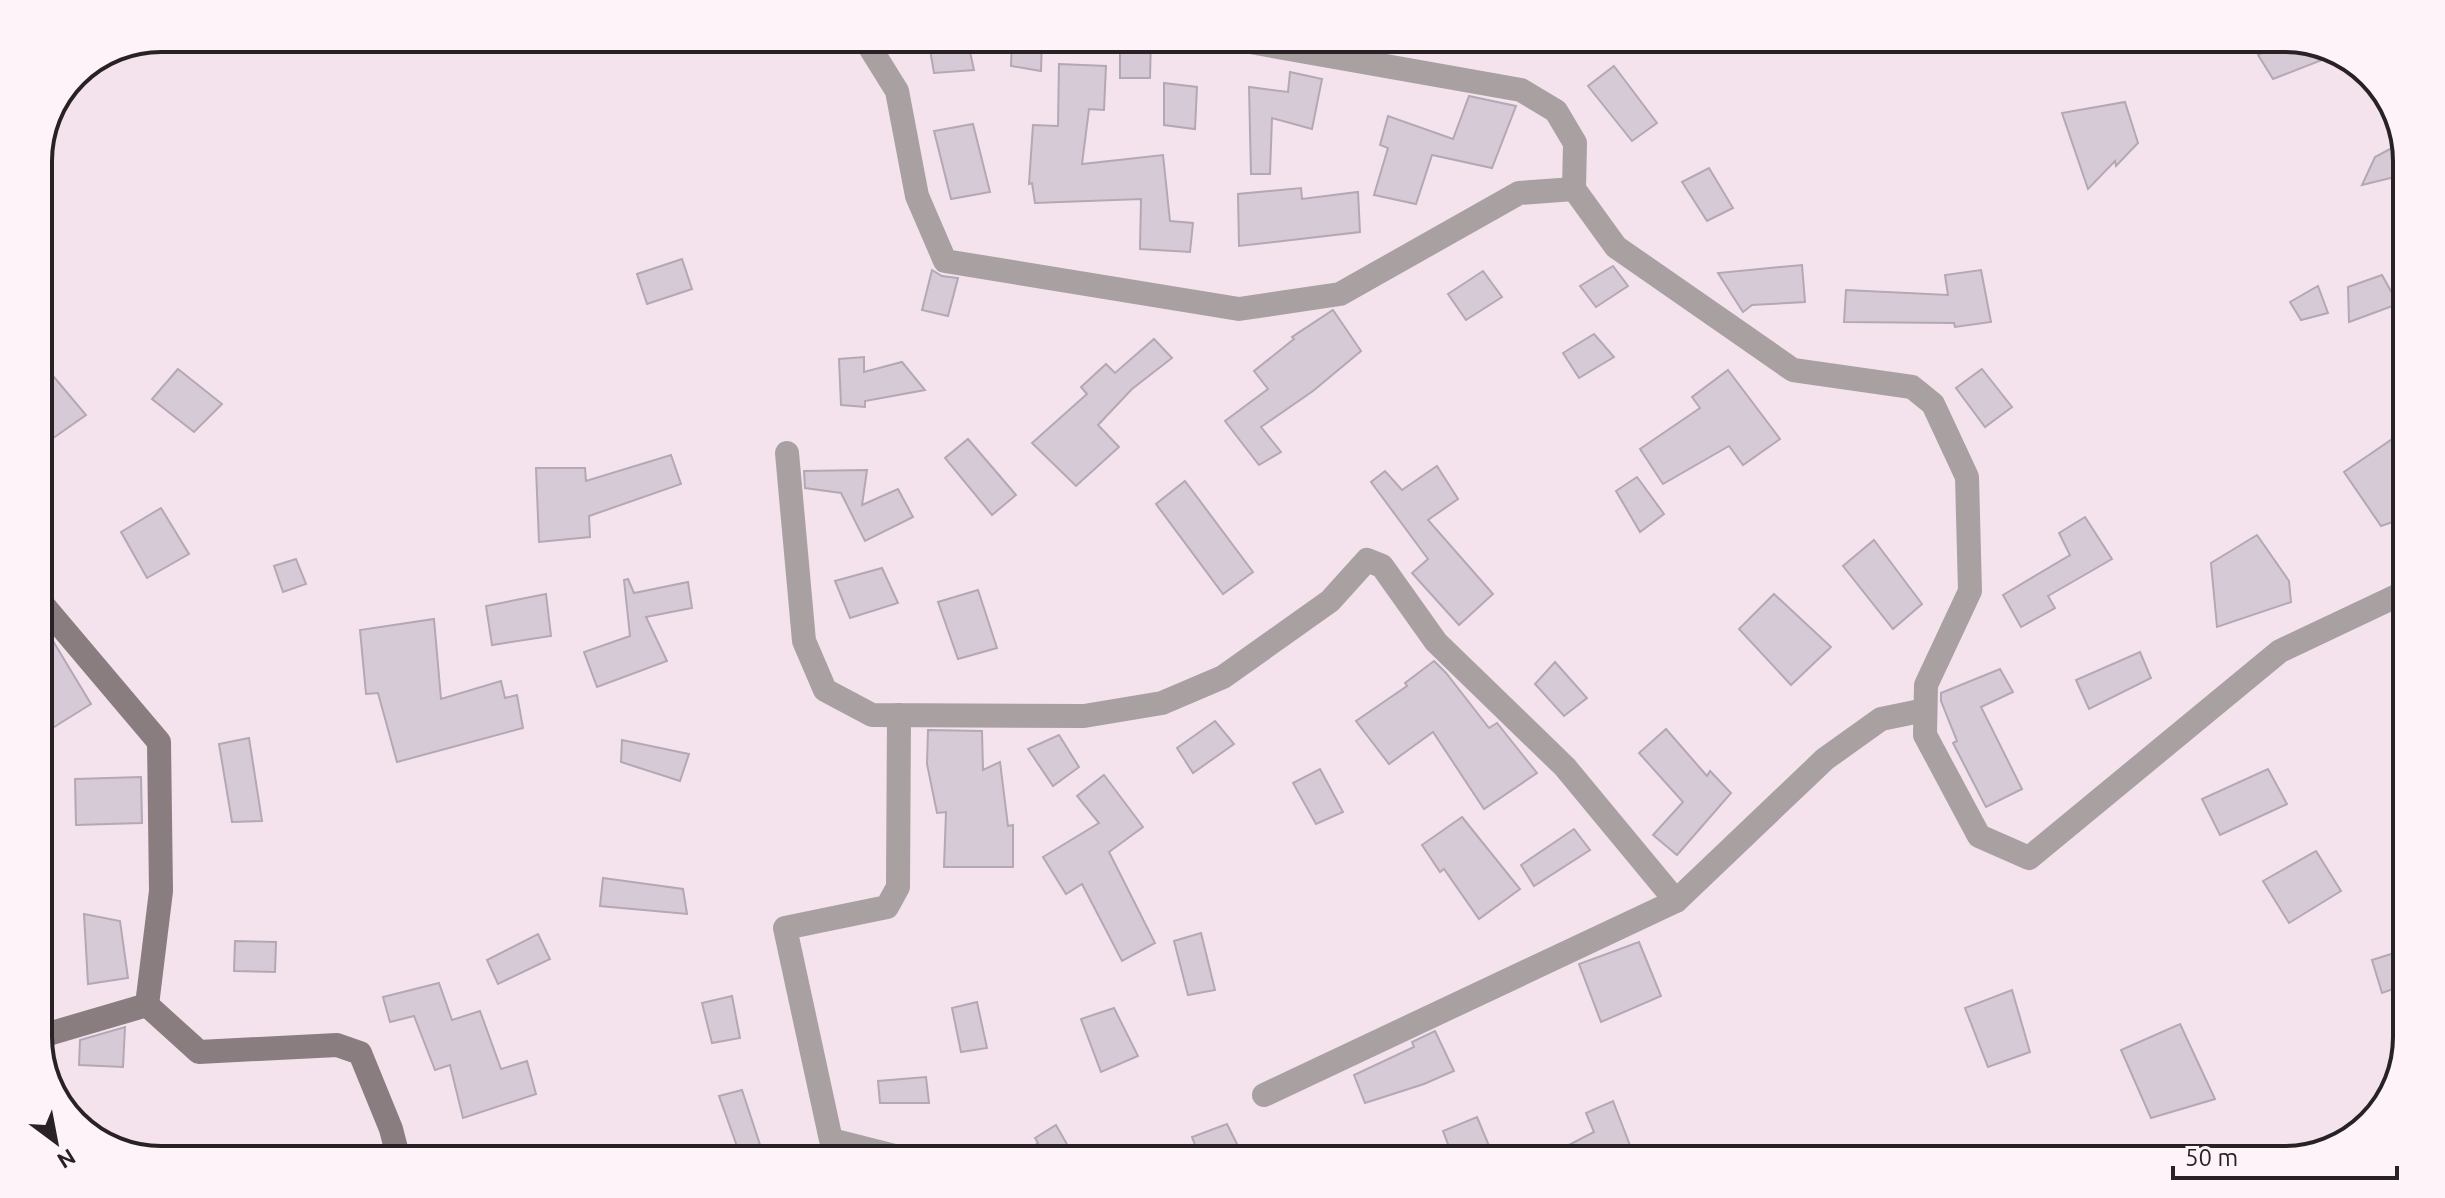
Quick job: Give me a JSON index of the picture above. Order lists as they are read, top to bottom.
{
  "scale_bar": "50 m",
  "north": "bottom right"
}
